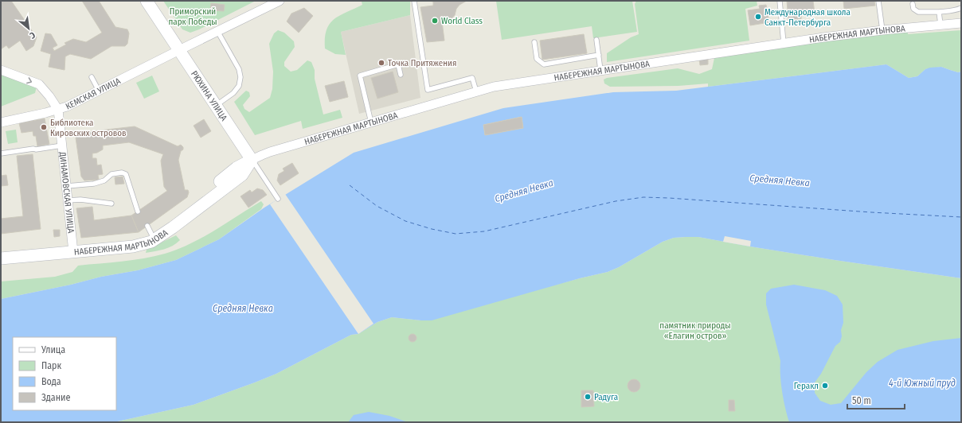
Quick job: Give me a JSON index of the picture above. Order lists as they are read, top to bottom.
{
  "streets": {
    "street": [
      "НАБЕРЕЖНАЯ МАРТЫНОВА",
      "КЕМСКАЯ УЛИЦА",
      "РЮХИНА УЛИЦА",
      "ДИНАМОВСКАЯ УЛИЦА"
    ]
  },
  "crossings": [
    ["НАБЕРЕЖНАЯ МАРТЫНОВА", "РЮХИНА УЛИЦА"],
    ["НАБЕРЕЖНАЯ МАРТЫНОВА", "ДИНАМОВСКАЯ УЛИЦА"],
    ["КЕМСКАЯ УЛИЦА", "РЮХИНА УЛИЦА"],
    ["КЕМСКАЯ УЛИЦА", "ДИНАМОВСКАЯ УЛИЦА"]
  ],
  "water": ["Средняя Невка", "4-й Южный пруд"],
  "parks": ["Приморский парк Победы", "памятник природы «Елагин остров»"],
  "places": [
    "Международная школа Санкт-Петербурга",
    "World Class",
    "Точка Притяжения",
    "Библиотека Кировских островов",
    "Геракл",
    "Радуга"
  ],
  "legend": [
    "Улица",
    "Парк",
    "Вода",
    "Здание"
  ],
  "scale_bar": "50 m",
  "north": "bottom right"
}
